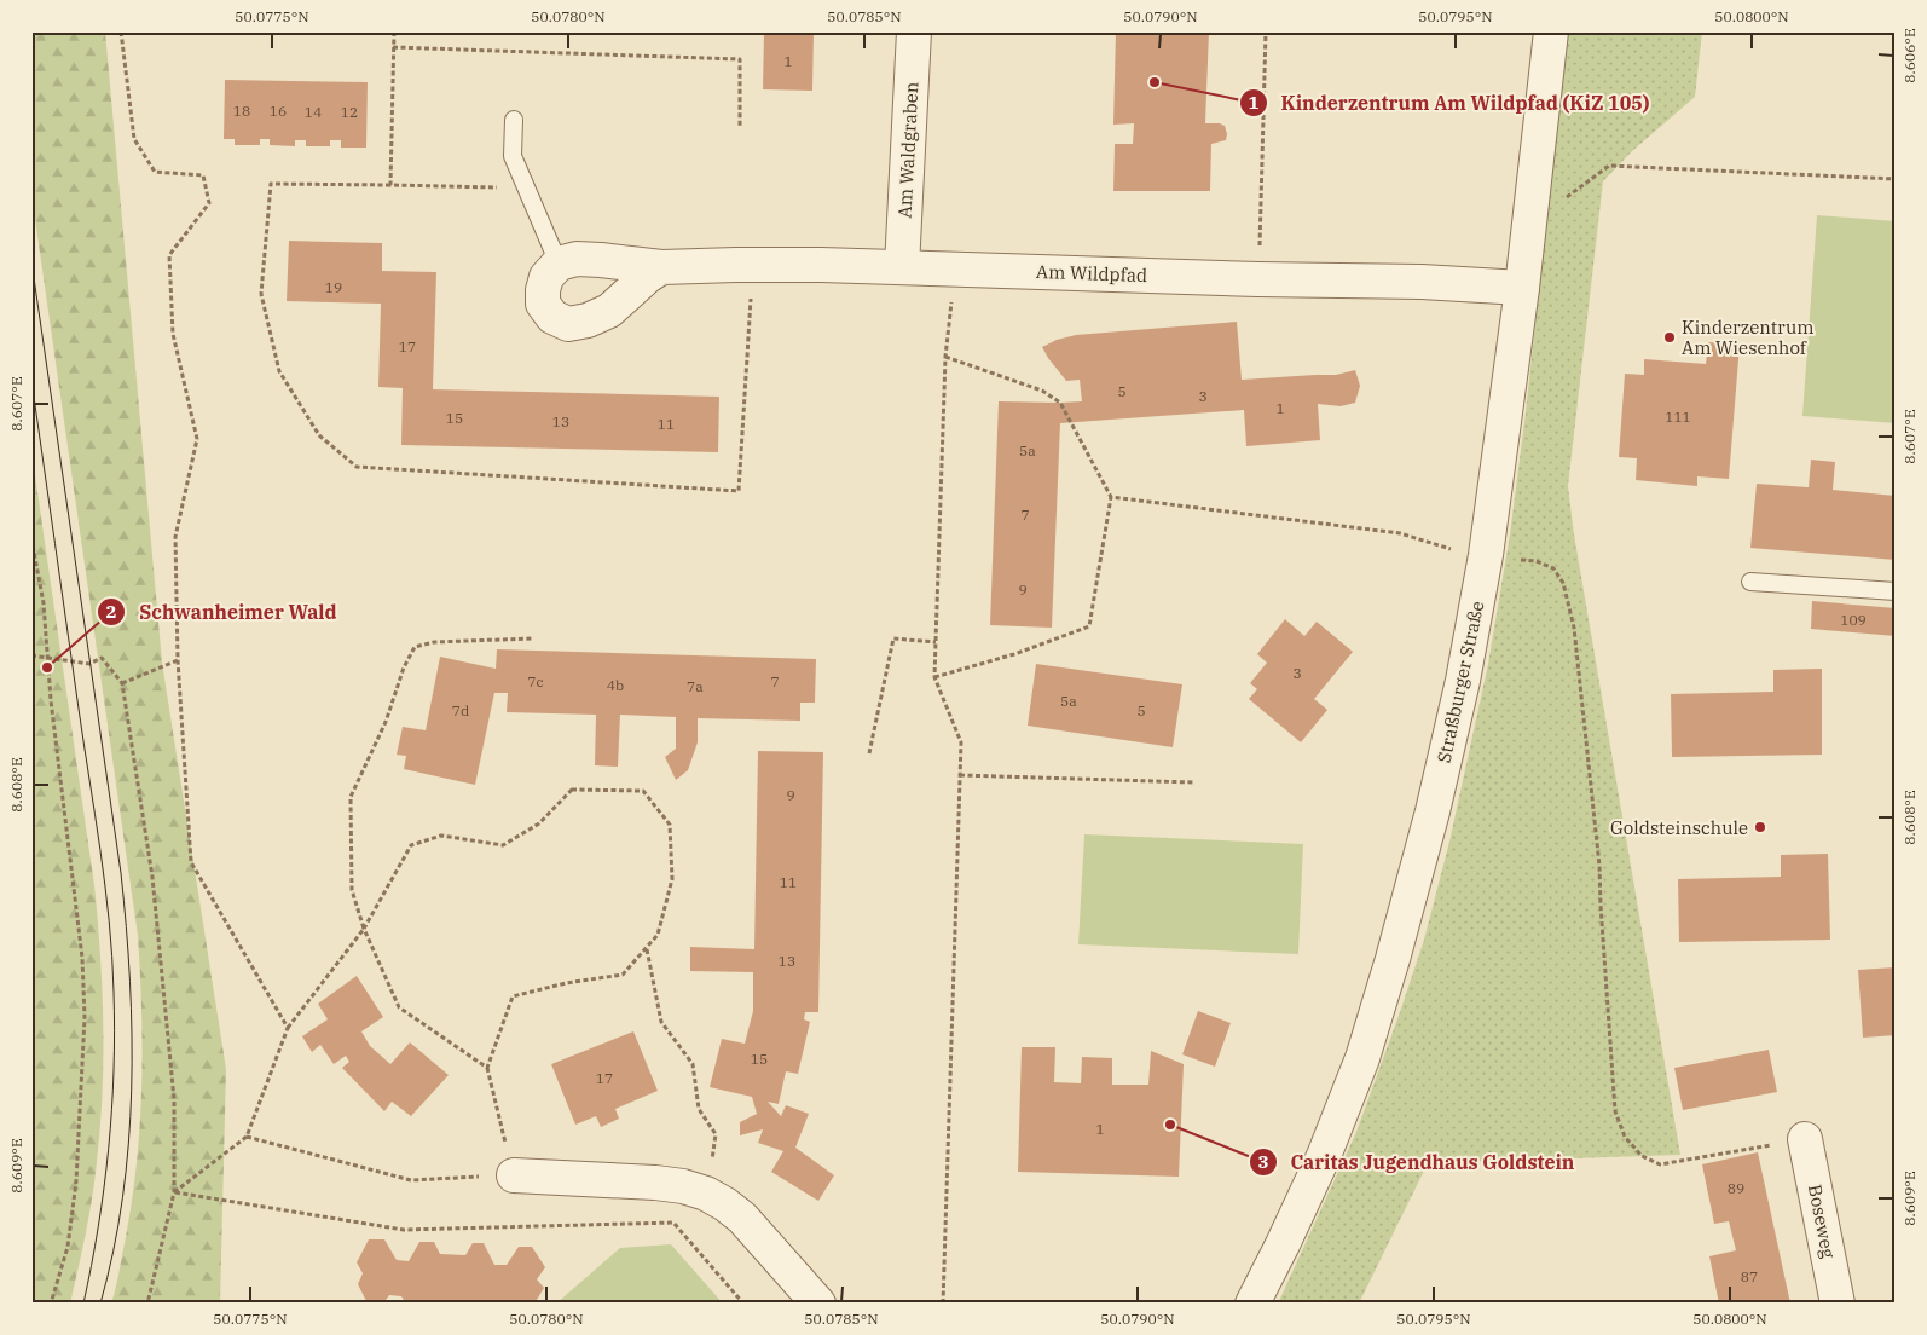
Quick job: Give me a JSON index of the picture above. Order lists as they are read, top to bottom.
{
  "streets": {
    "street": [
      "Am Waldgraben",
      "Am Wildpfad",
      "Straßburger Straße",
      "Boseweg"
    ]
  },
  "crossings": [
    ["Am Waldgraben", "Am Wildpfad"],
    ["Am Wildpfad", "Straßburger Straße"]
  ],
  "places": [
    "Kinderzentrum Am Wildpfad (KiZ 105)",
    "Kinderzentrum Am Wiesenhof",
    "Schwanheimer Wald",
    "Goldsteinschule",
    "Caritas Jugendhaus Goldstein"
  ],
  "house_numbers": [
    "1",
    "18",
    "16",
    "14",
    "12",
    "19",
    "17",
    "5",
    "3",
    "1",
    "111",
    "15",
    "13",
    "11",
    "5a",
    "7",
    "9",
    "109",
    "3",
    "7c",
    "7",
    "4b",
    "7a",
    "5a",
    "7d",
    "5",
    "9",
    "11",
    "13",
    "15",
    "17",
    "1",
    "89",
    "87"
  ],
  "coordinates": [
    "50.0775°N",
    "50.0780°N",
    "50.0785°N",
    "50.0790°N",
    "50.0795°N",
    "50.0800°N",
    "8.606°E",
    "8.607°E",
    "8.608°E",
    "8.609°E"
  ]
}
